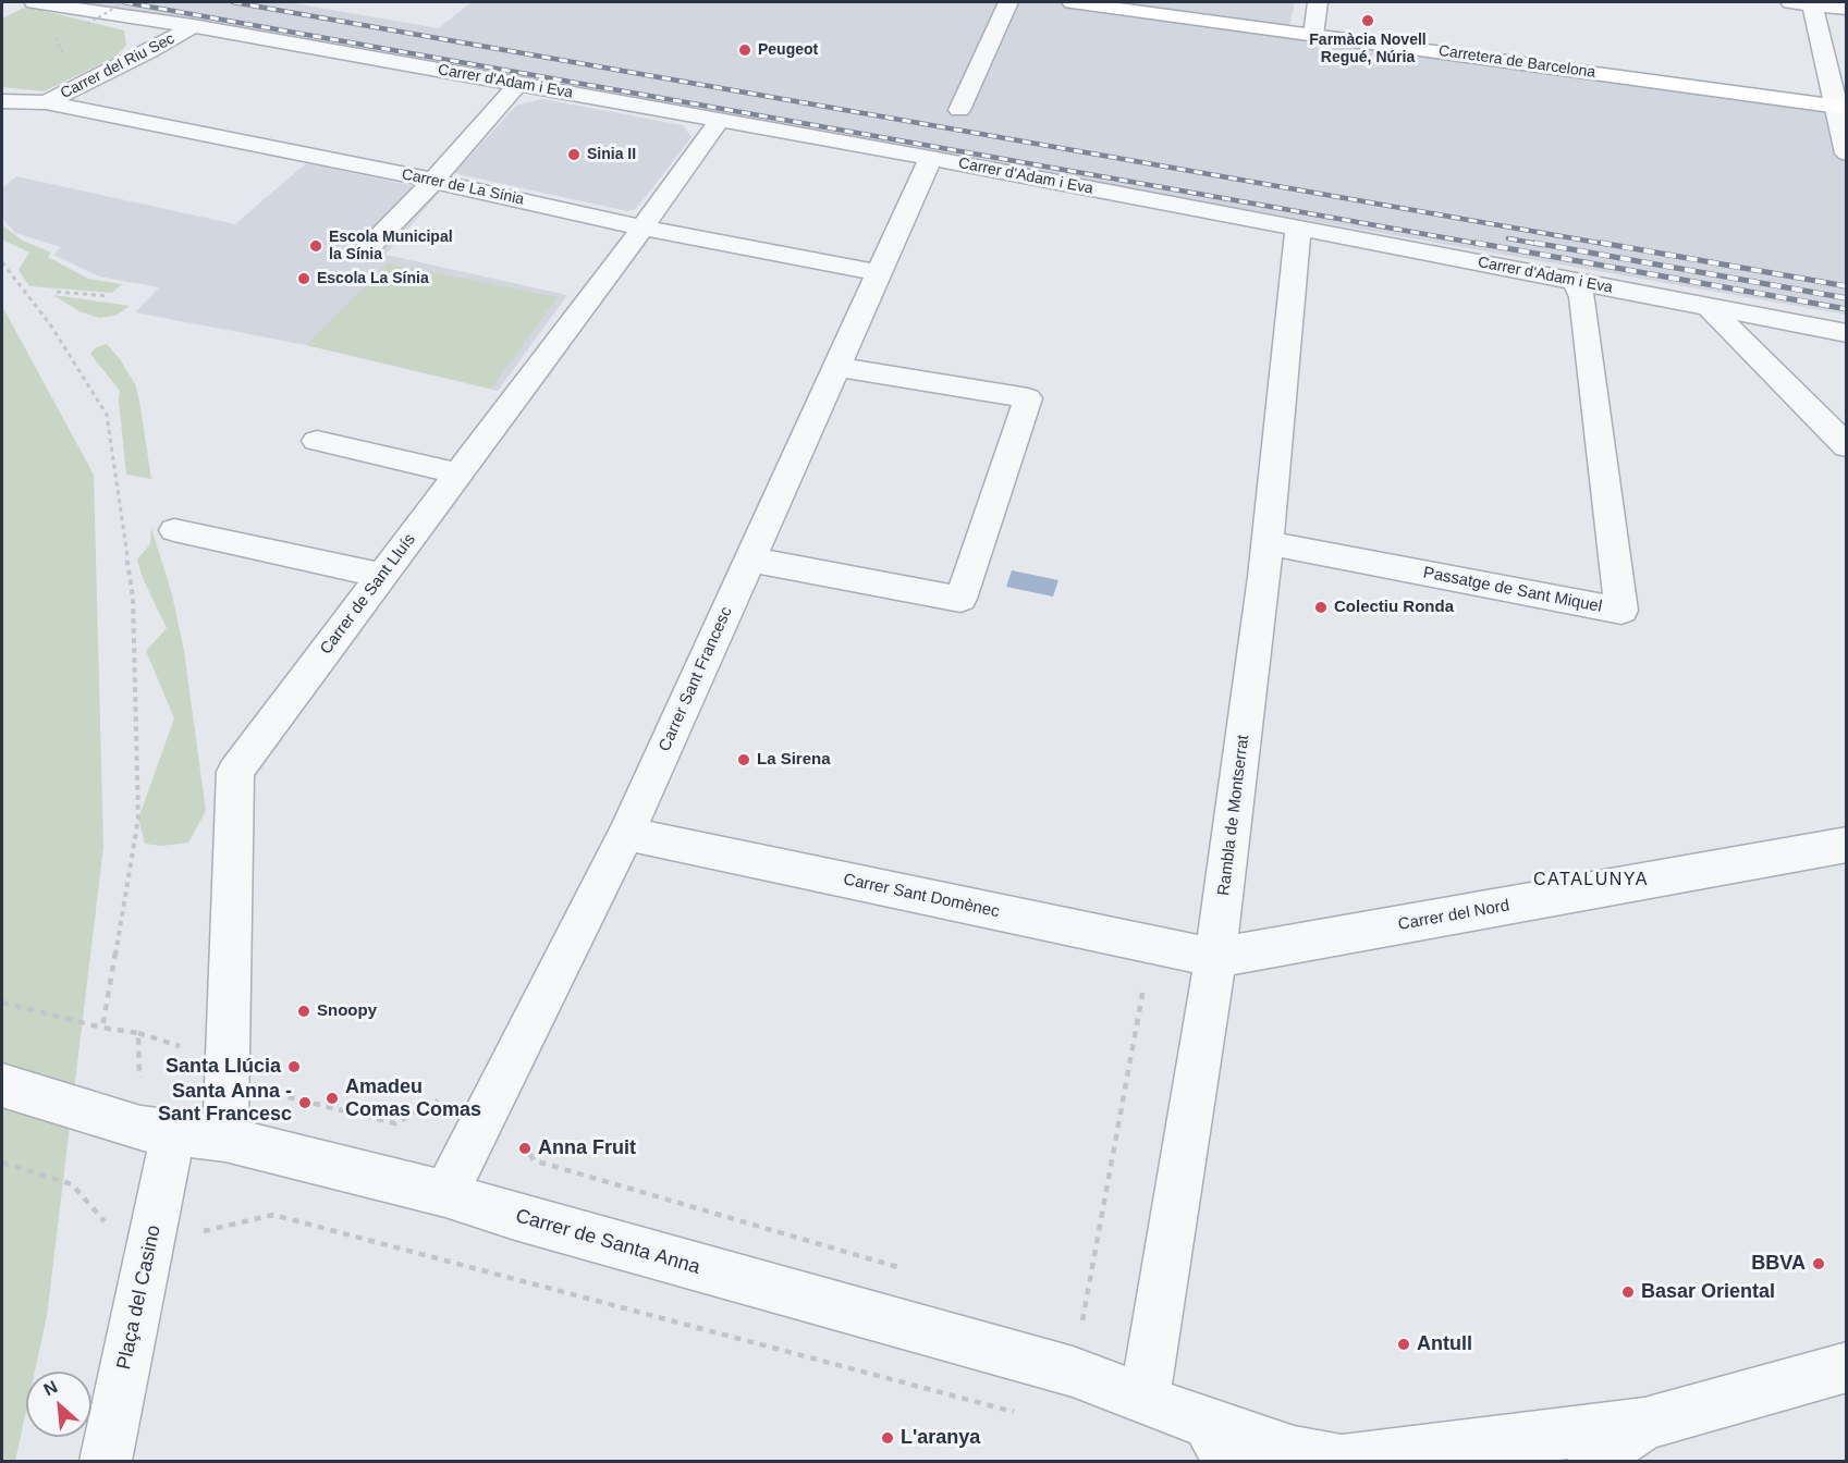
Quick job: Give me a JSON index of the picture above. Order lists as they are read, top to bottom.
{
  "streets": {
    "main road": ["Carretera de Barcelona"],
    "street": [
      "Carrer del Riu Sec",
      "Carrer d'Adam i Eva",
      "Carrer de La Sínia",
      "Passatge de Sant Miquel",
      "Carrer de Sant Lluís",
      "Carrer Sant Francesc",
      "Rambla de Montserrat",
      "Carrer Sant Domènec",
      "Carrer del Nord",
      "Carrer de Santa Anna",
      "Plaça del Casino"
    ]
  },
  "crossings": [
    ["Carrer del Riu Sec", "Carrer d'Adam i Eva"],
    ["Carrer del Riu Sec", "Carrer de La Sínia"],
    ["Carrer d'Adam i Eva", "Passatge de Sant Miquel"],
    ["Carrer d'Adam i Eva", "Carrer de Sant Lluís"],
    ["Carrer d'Adam i Eva", "Carrer Sant Francesc"],
    ["Carrer d'Adam i Eva", "Rambla de Montserrat"],
    ["Carrer de La Sínia", "Carrer de Sant Lluís"],
    ["Carrer de La Sínia", "Carrer Sant Francesc"],
    ["Passatge de Sant Miquel", "Rambla de Montserrat"],
    ["Carrer de Sant Lluís", "Carrer de Santa Anna"],
    ["Carrer Sant Francesc", "Carrer Sant Domènec"],
    ["Carrer Sant Francesc", "Carrer de Santa Anna"],
    ["Rambla de Montserrat", "Carrer Sant Domènec"],
    ["Rambla de Montserrat", "Carrer del Nord"],
    ["Rambla de Montserrat", "Carrer de Santa Anna"],
    ["Carrer Sant Domènec", "Carrer del Nord"],
    ["Carrer de Santa Anna", "Plaça del Casino"]
  ],
  "districts": ["CATALUNYA"],
  "places": [
    "Farmàcia Novell Regué, Núria",
    "Peugeot",
    "Sinia II",
    "Escola Municipal la Sínia",
    "Escola La Sínia",
    "Colectiu Ronda",
    "La Sirena",
    "Snoopy",
    "Santa Llúcia",
    "Amadeu Comas Comas",
    "Santa Anna - Sant Francesc",
    "Anna Fruit",
    "BBVA",
    "Basar Oriental",
    "Antull",
    "L'aranya"
  ],
  "north": "top left"
}
